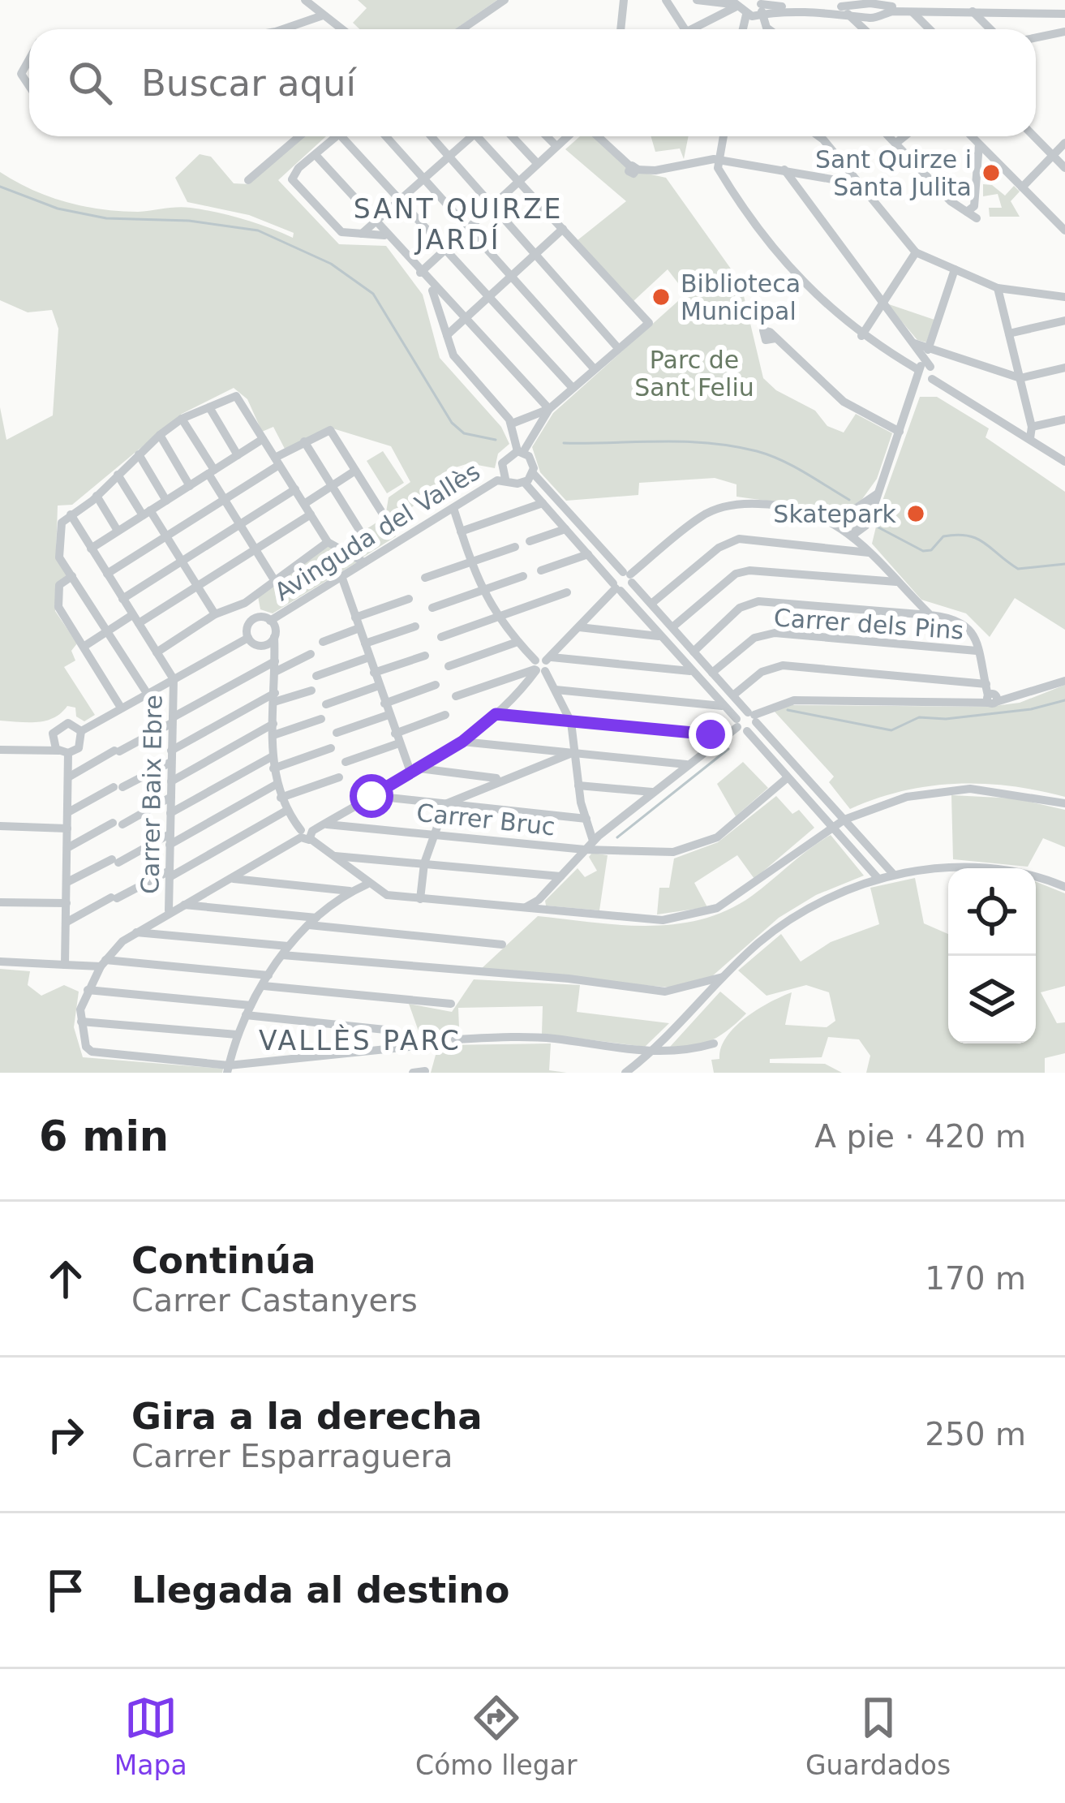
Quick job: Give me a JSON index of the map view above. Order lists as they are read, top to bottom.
{
  "streets": {
    "street": [
      "Avinguda del Vallès",
      "Carrer dels Pins",
      "Carrer Baix Ebre",
      "Carrer Bruc"
    ]
  },
  "districts": ["SANT QUIRZE JARDÍ", "VALLÈS PARC"],
  "parks": ["Parc de Sant Feliu"],
  "places": ["Sant Quirze i Santa Julita", "Biblioteca Municipal", "Skatepark"],
  "page": {
    "search": "Buscar aquí",
    "heading": ["6 min", "A pie · 420 m"],
    "list": [
      ["Continúa", "Carrer Castanyers", "170 m"],
      ["Gira a la derecha", "Carrer Esparraguera", "250 m"],
      "Llegada al destino"
    ],
    "nav": ["Mapa", "Cómo llegar", "Guardados"]
  }
}
